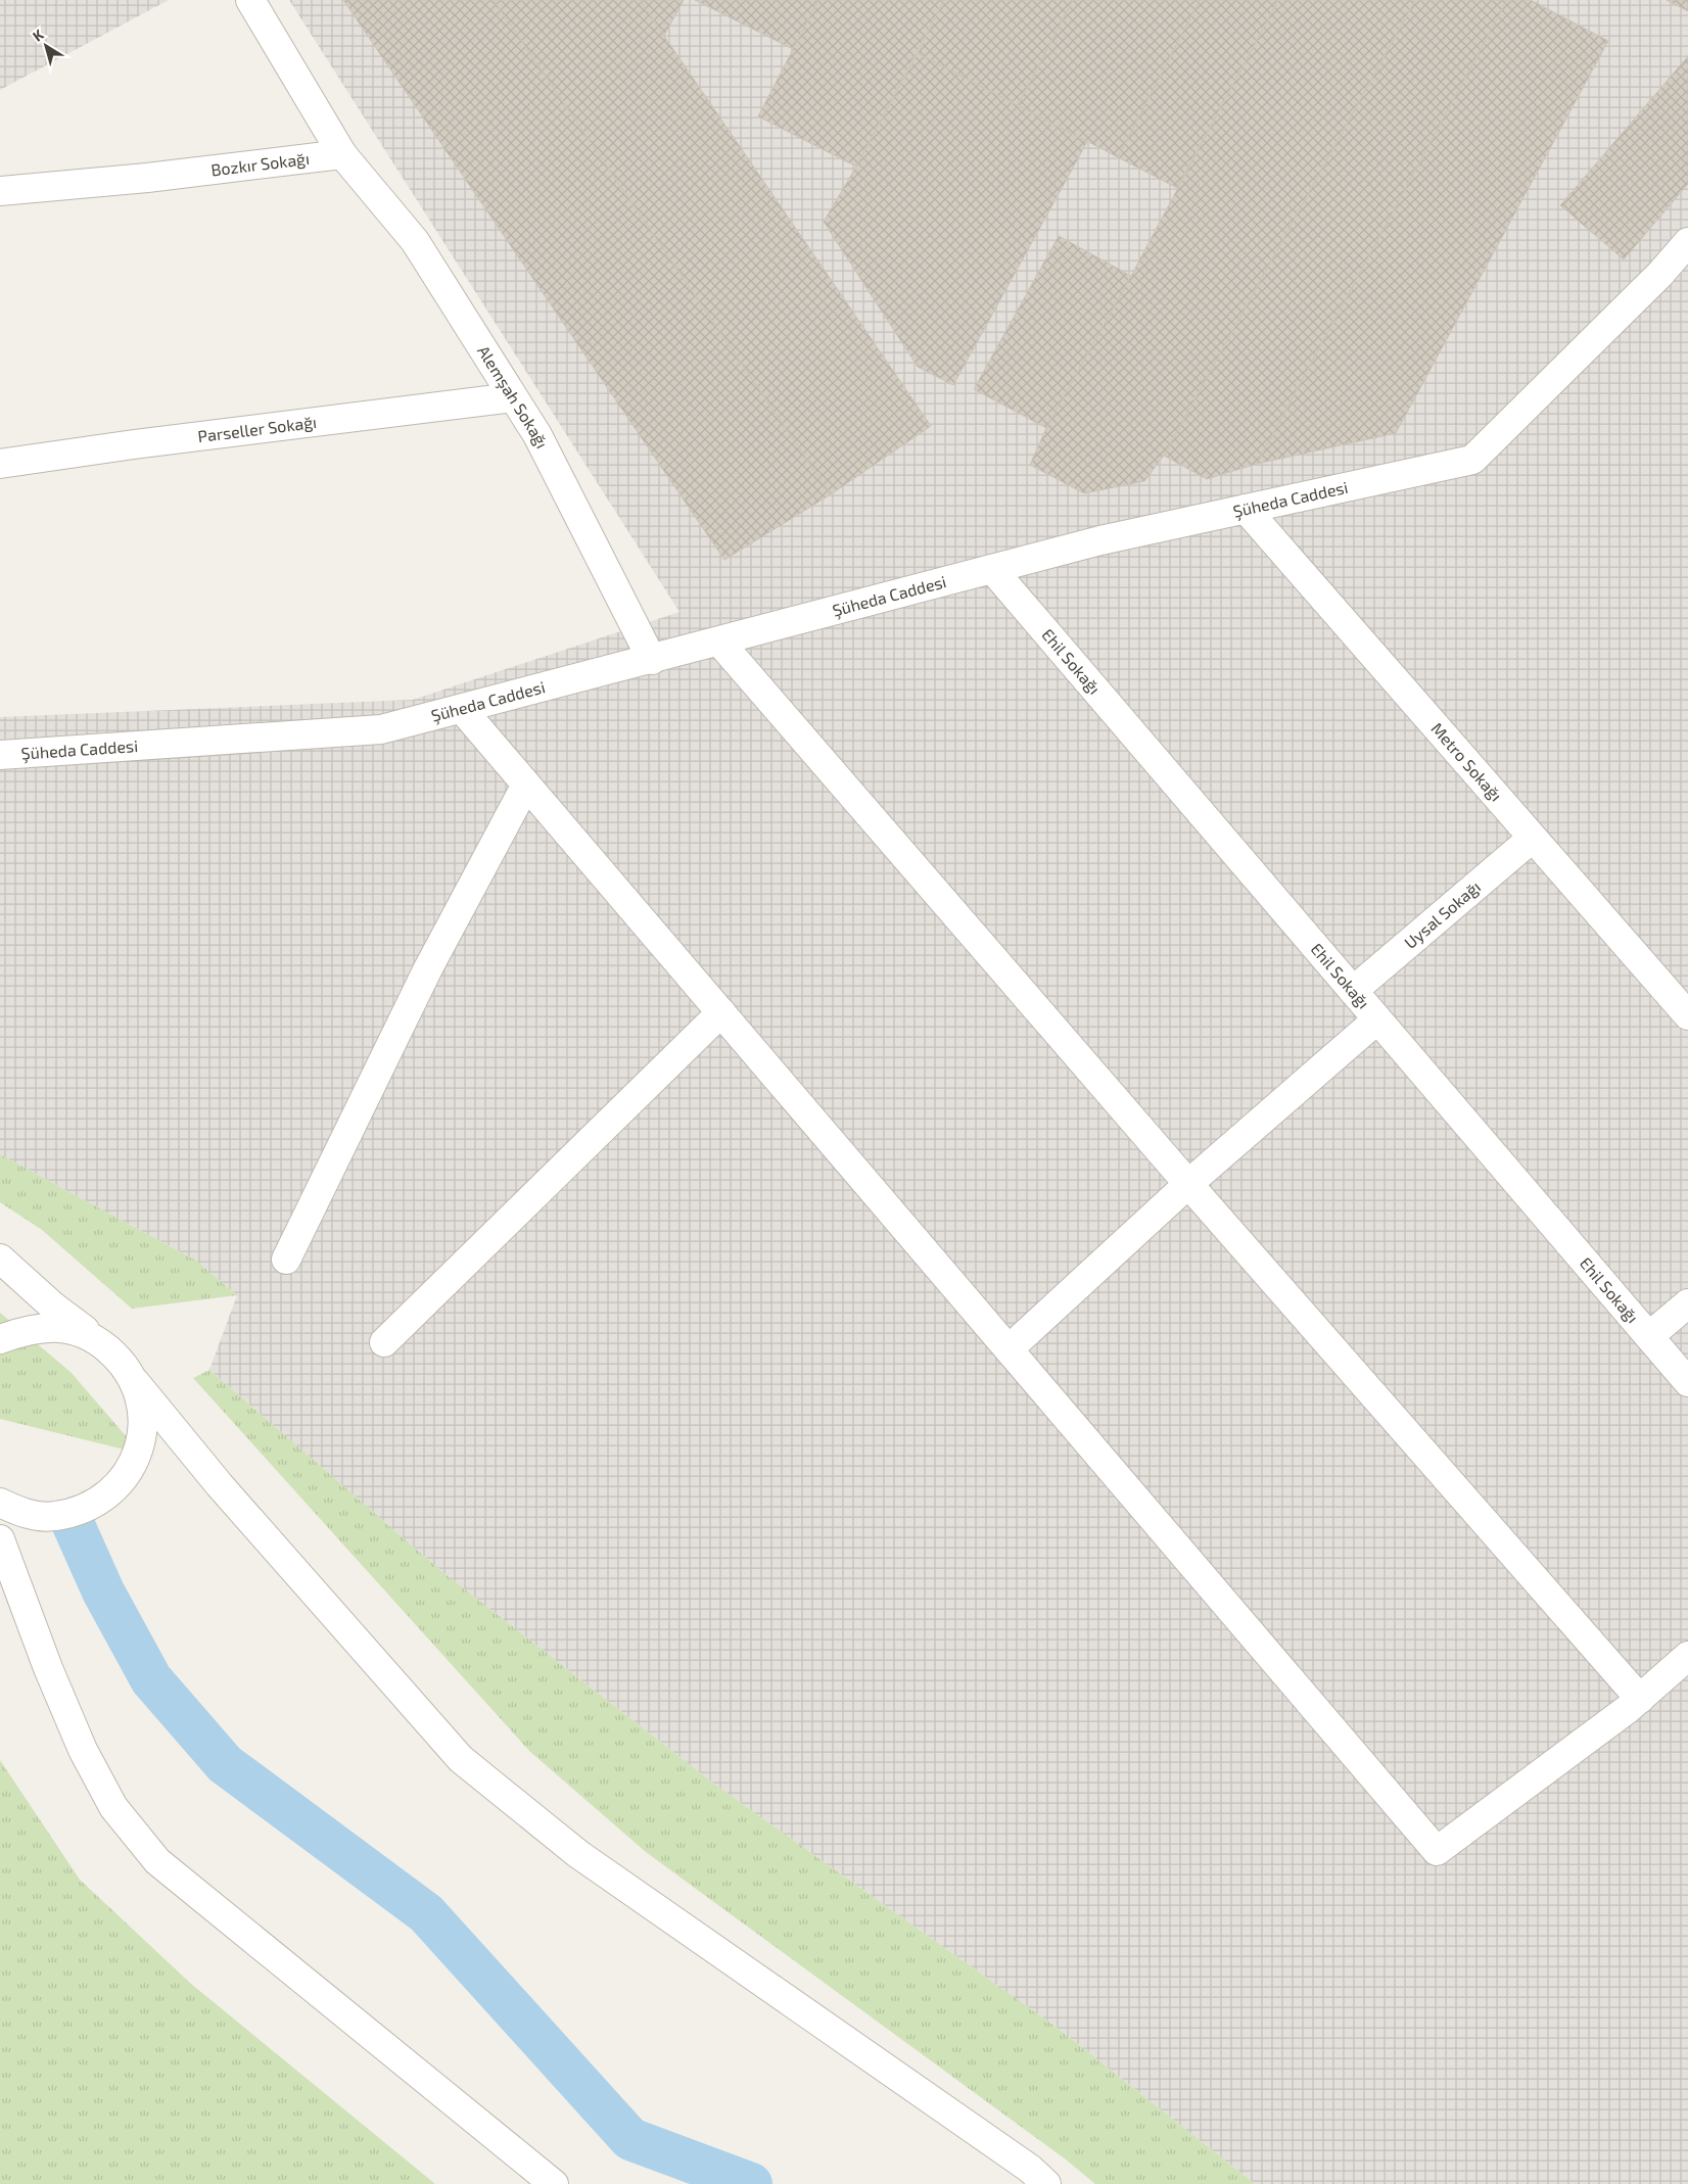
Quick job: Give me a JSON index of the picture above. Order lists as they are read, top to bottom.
{
  "streets": {
    "street": [
      "Bozkır Sokağı",
      "Alemşah Sokağı",
      "Parseller Sokağı",
      "Şüheda Caddesi",
      "Ehil Sokağı",
      "Metro Sokağı",
      "Uysal Sokağı"
    ]
  },
  "crossings": [
    ["Bozkır Sokağı", "Alemşah Sokağı"],
    ["Alemşah Sokağı", "Parseller Sokağı"],
    ["Alemşah Sokağı", "Şüheda Caddesi"],
    ["Şüheda Caddesi", "Ehil Sokağı"],
    ["Şüheda Caddesi", "Metro Sokağı"],
    ["Ehil Sokağı", "Uysal Sokağı"],
    ["Metro Sokağı", "Uysal Sokağı"]
  ],
  "north": "top left"
}
